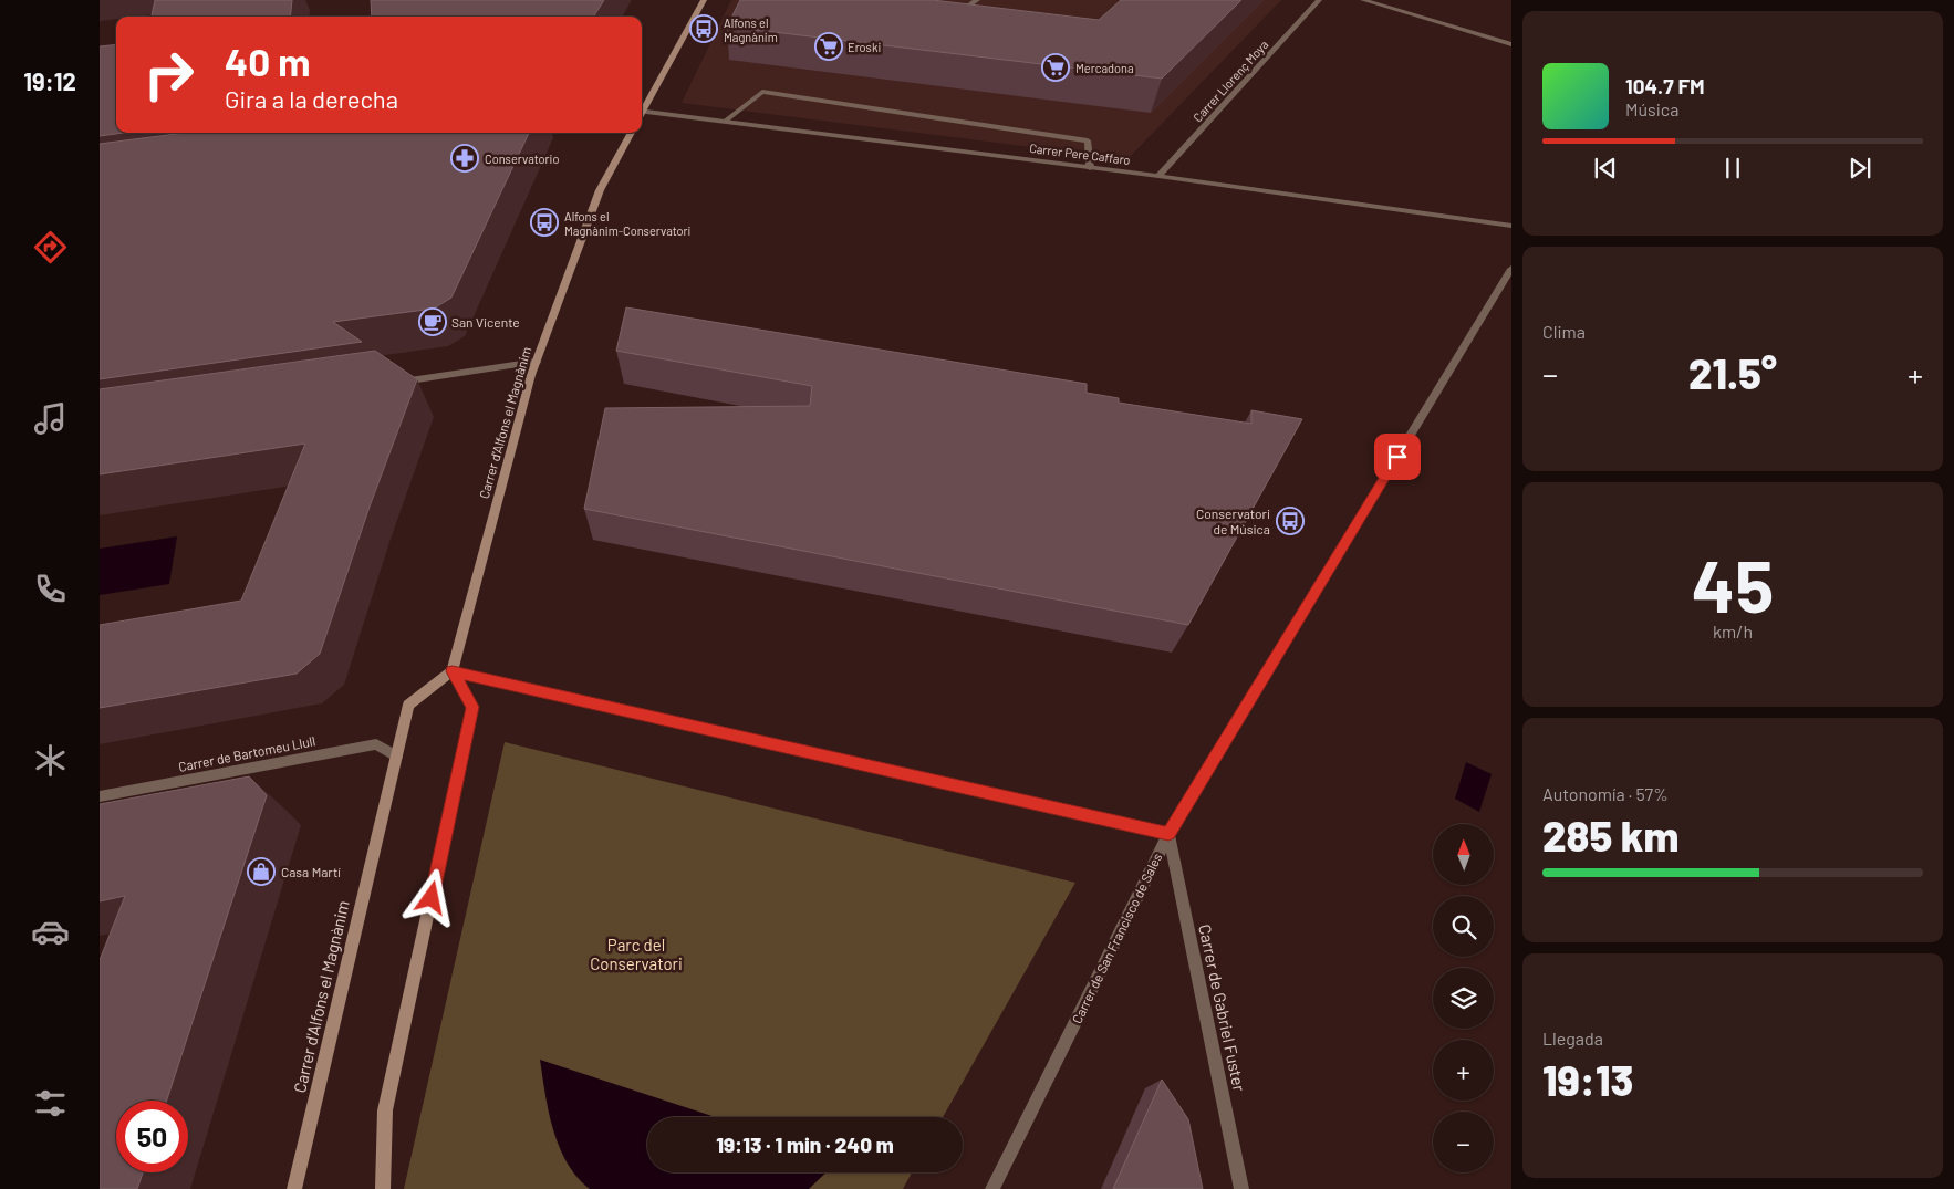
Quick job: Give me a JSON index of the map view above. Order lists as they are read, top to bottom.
{
  "streets": {
    "main road": ["Carrer d'Alfons el Magnànim"],
    "street": [
      "Carrer Llorenç Moya",
      "Carrer Pere Caffaro",
      "Carrer de Bartomeu Llull",
      "Carrer de San Francisco de Sales",
      "Carrer de Gabriel Fuster"
    ]
  },
  "crossings": [
    ["Carrer Llorenç Moya", "Carrer Pere Caffaro"],
    ["Carrer d'Alfons el Magnànim", "Carrer de Bartomeu Llull"],
    ["Carrer de San Francisco de Sales", "Carrer de Gabriel Fuster"]
  ],
  "parks": ["Parc del Conservatori"],
  "places": {
    "bus stop": ["Alfons el Magnànim", "Alfons el Magnànim-Conservatori", "Conservatori de Música"],
    "supermarket": ["Eroski", "Mercadona"],
    "pharmacy": ["Conservatorio"],
    "cafe": ["San Vicente"],
    "shop": ["Casa Martí"]
  },
  "north": "top",
  "page": {
    "tabs": "19:12",
    "turn": ["40 m", "Gira a la derecha"],
    "song": ["104.7 FM", "Música"],
    "tile": [
      "Clima",
      ["45", "km/h"],
      ["Autonomía · 57%", "285 km"],
      ["Llegada", "19:13"]
    ],
    "heat": ["−", "21.5°", "+"],
    "map_buttons": ["+", "−"],
    "limit": "50",
    "trip": "19:13 · 1 min · 240 m"
  }
}
